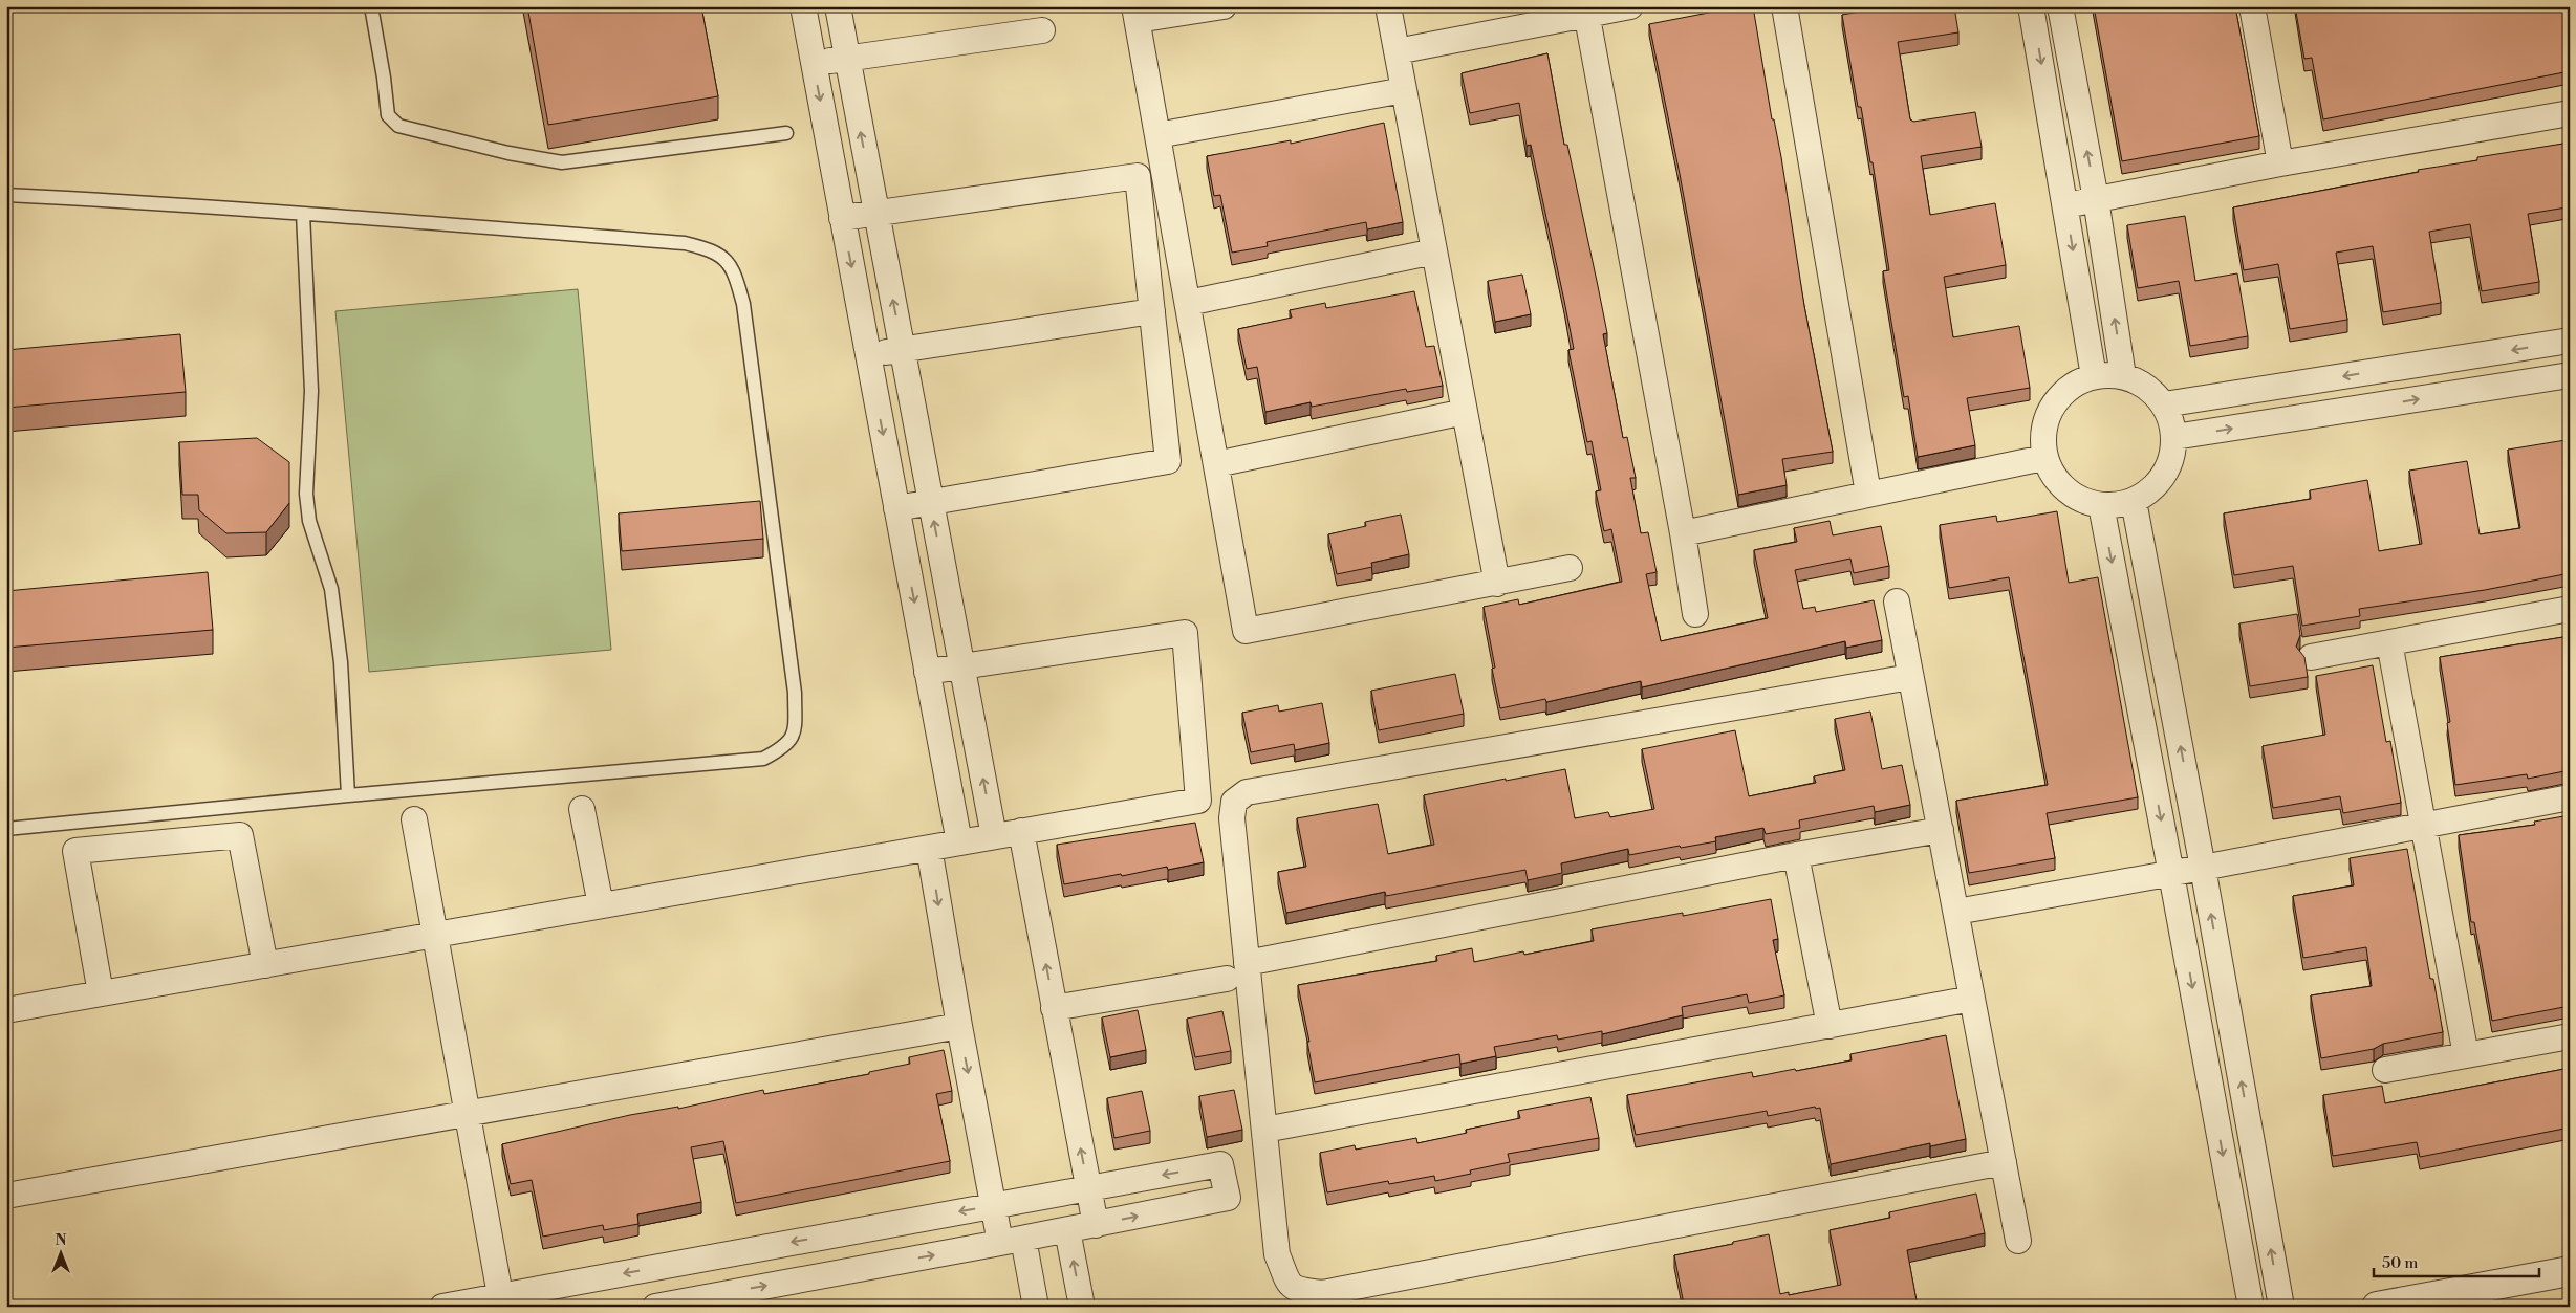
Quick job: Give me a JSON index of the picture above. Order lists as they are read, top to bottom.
{
  "scale_bar": "50 m",
  "north": "top"
}
